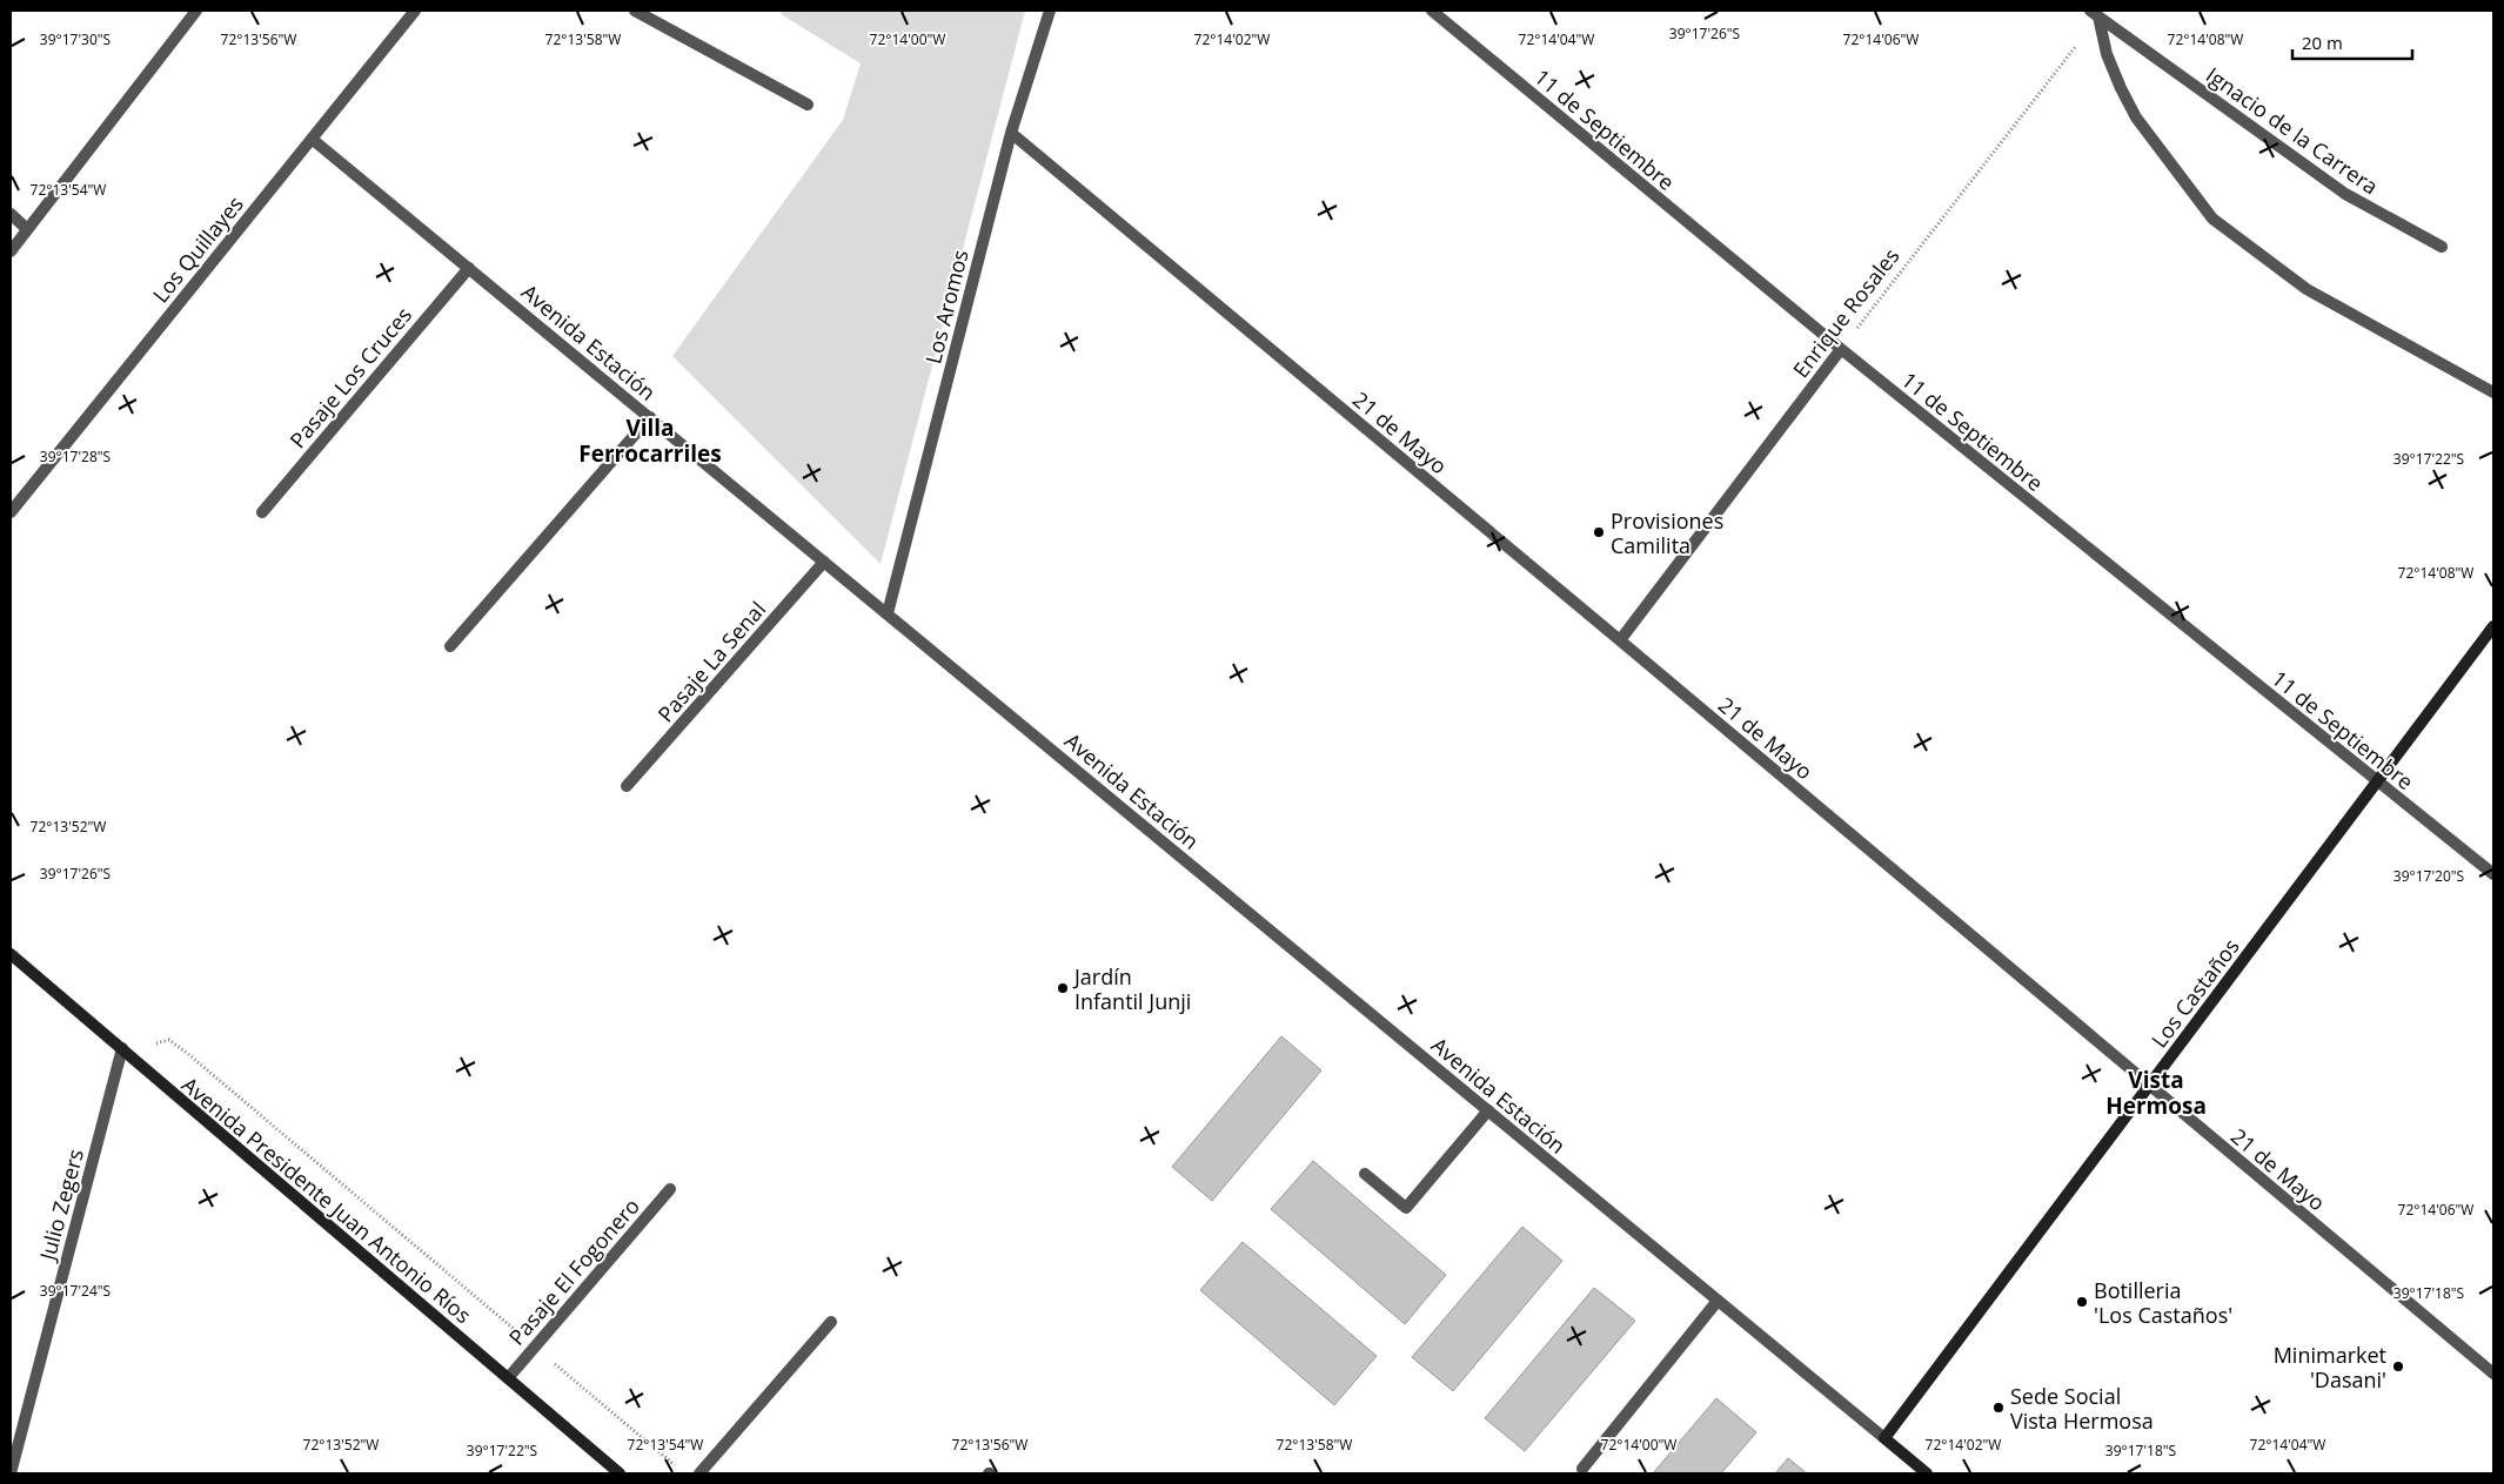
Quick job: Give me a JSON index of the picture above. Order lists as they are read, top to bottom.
{
  "streets": {
    "street": [
      "11 de Septiembre",
      "Ignacio de la Carrera",
      "Los Quillayes",
      "Los Aromos",
      "Enrique Rosales",
      "Avenida Estación",
      "Pasaje Los Cruces",
      "21 de Mayo",
      "Pasaje La Senal",
      "Los Castaños",
      "Avenida Presidente Juan Antonio Ríos",
      "Julio Zegers",
      "Pasaje El Fogonero"
    ]
  },
  "crossings": [
    ["11 de Septiembre", "Enrique Rosales"],
    ["11 de Septiembre", "Los Castaños"],
    ["Ignacio de la Carrera", "Enrique Rosales"],
    ["Los Quillayes", "Avenida Estación"],
    ["Los Aromos", "Avenida Estación"],
    ["Los Aromos", "21 de Mayo"],
    ["Enrique Rosales", "21 de Mayo"],
    ["Avenida Estación", "Pasaje Los Cruces"],
    ["Avenida Estación", "Pasaje La Senal"],
    ["Avenida Estación", "Los Castaños"],
    ["21 de Mayo", "Los Castaños"],
    ["Avenida Presidente Juan Antonio Ríos", "Julio Zegers"],
    ["Avenida Presidente Juan Antonio Ríos", "Pasaje El Fogonero"]
  ],
  "districts": ["Villa Ferrocarriles", "Vista Hermosa"],
  "places": [
    "Provisiones Camilita",
    "Jardín Infantil Junji",
    "Botilleria 'Los Castaños'",
    "Minimarket 'Dasani'",
    "Sede Social Vista Hermosa"
  ],
  "scale_bar": "20 m",
  "coordinates": [
    "39°17'26\"S",
    "39°17'30\"S",
    "72°13'56\"W",
    "72°13'58\"W",
    "72°14'00\"W",
    "72°14'02\"W",
    "72°14'04\"W",
    "72°14'06\"W",
    "72°14'08\"W",
    "72°13'54\"W",
    "39°17'28\"S",
    "39°17'22\"S",
    "72°13'52\"W",
    "39°17'20\"S",
    "39°17'24\"S",
    "39°17'18\"S"
  ]
}
